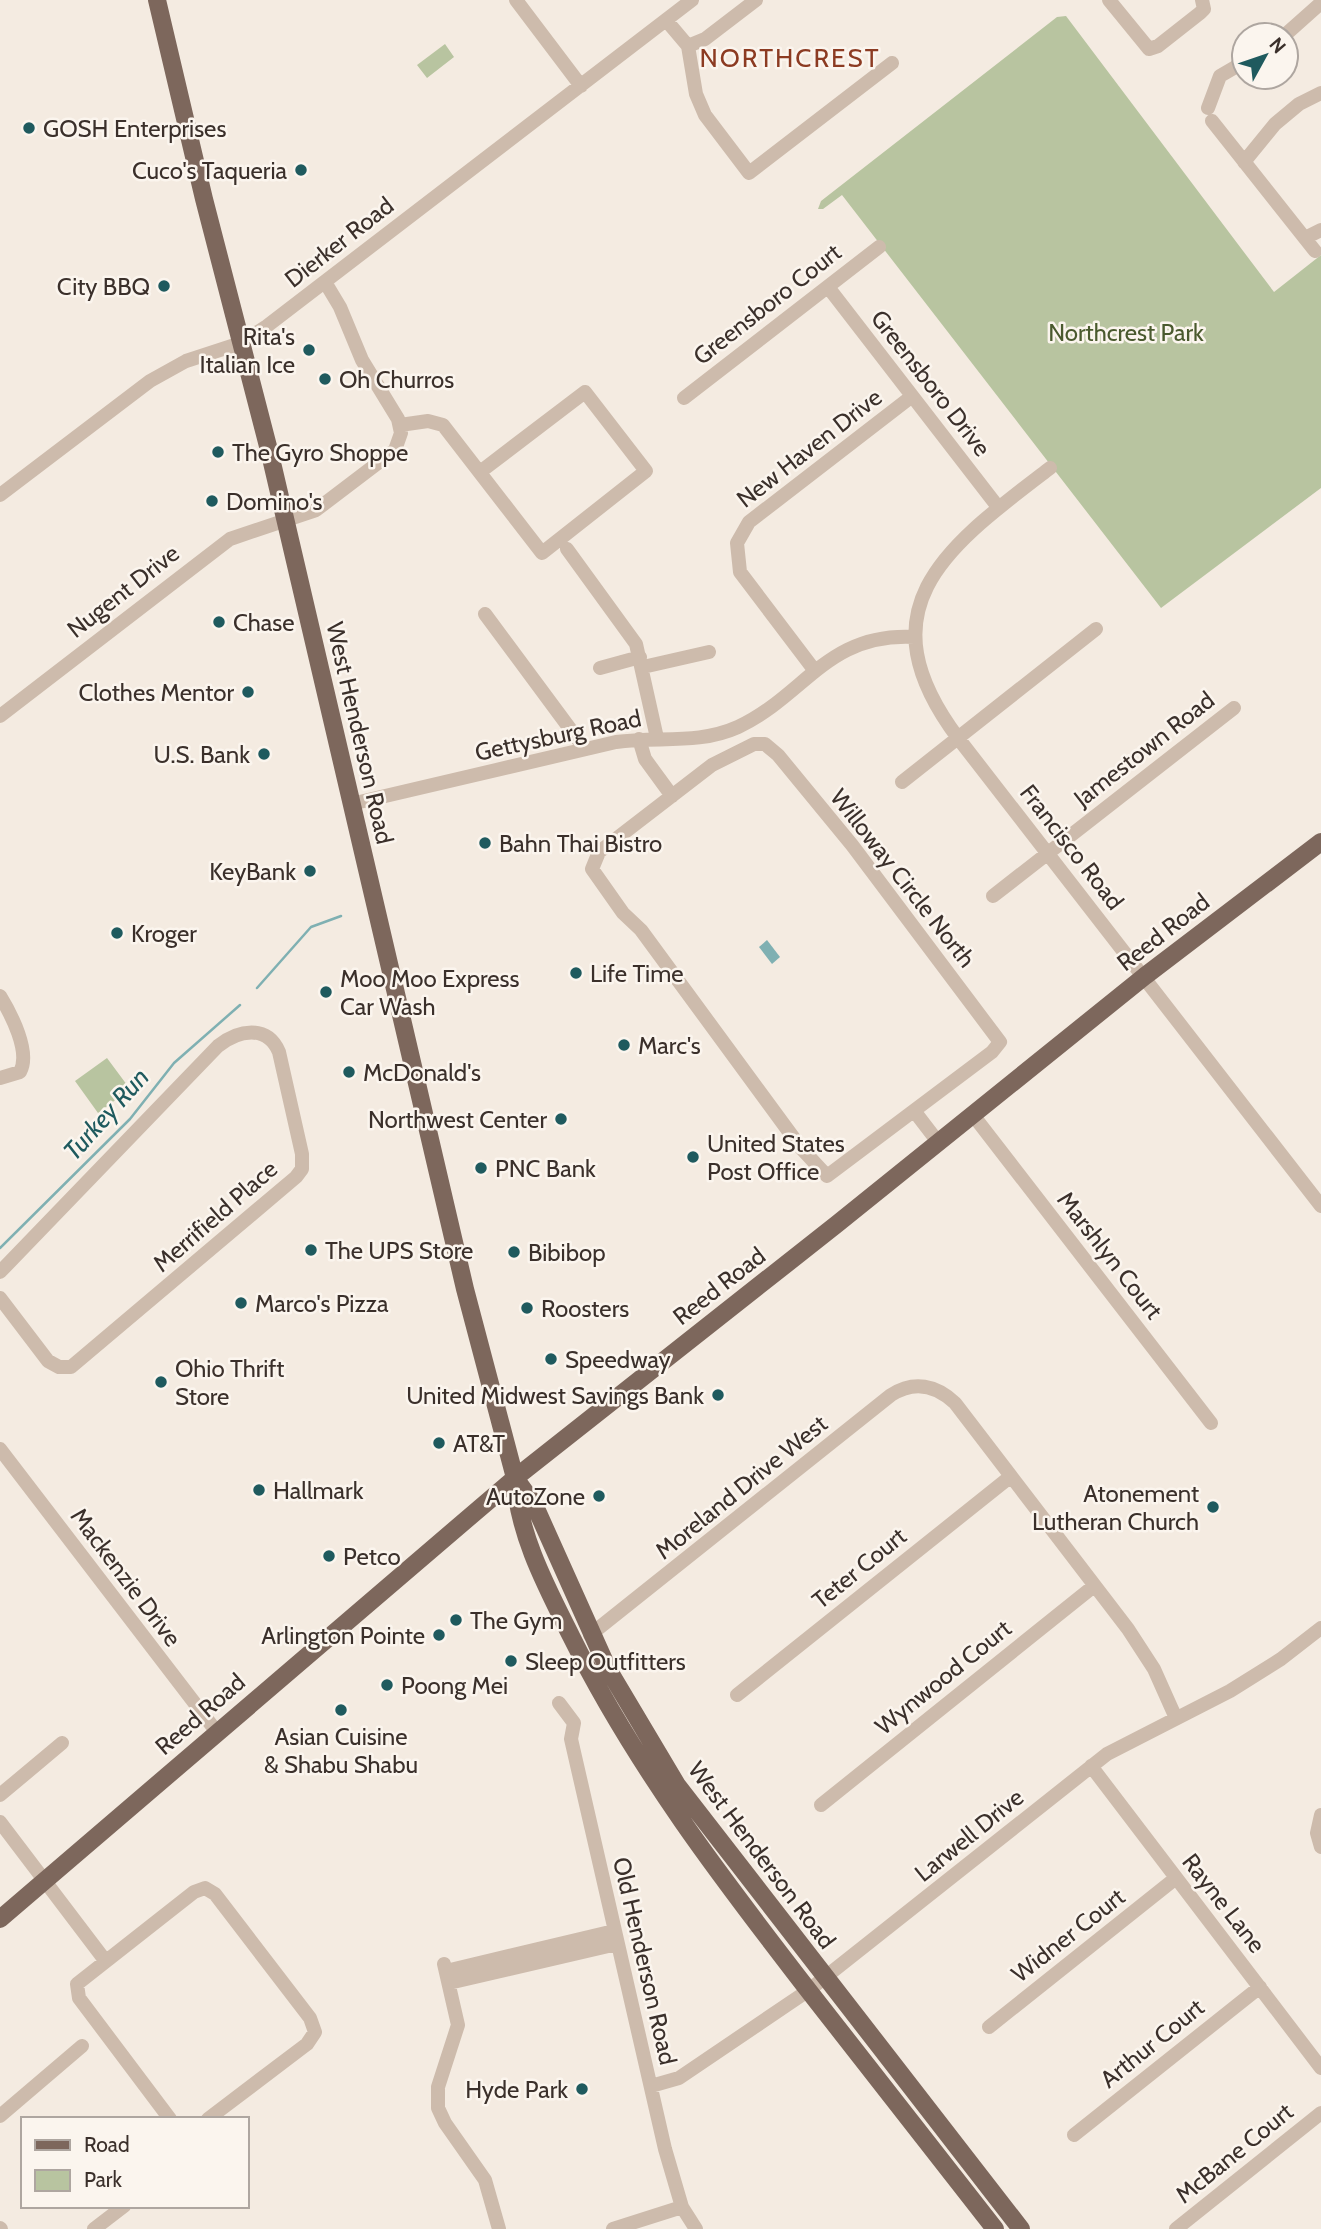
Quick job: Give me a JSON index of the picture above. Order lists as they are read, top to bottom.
{
  "streets": {
    "main road": ["West Henderson Road", "Reed Road"],
    "street": [
      "Dierker Road",
      "Greensboro Court",
      "Greensboro Drive",
      "New Haven Drive",
      "Nugent Drive",
      "Gettysburg Road",
      "Jamestown Road",
      "Francisco Road",
      "Willoway Circle North",
      "Merrifield Place",
      "Marshlyn Court",
      "Moreland Drive West",
      "Teter Court",
      "Mackenzie Drive",
      "Wynwood Court",
      "Larwell Drive",
      "Rayne Lane",
      "Widner Court",
      "Old Henderson Road",
      "Arthur Court",
      "McBane Court"
    ]
  },
  "crossings": [
    ["Dierker Road", "West Henderson Road"],
    ["Greensboro Court", "Greensboro Drive"],
    ["Greensboro Drive", "New Haven Drive"],
    ["New Haven Drive", "Gettysburg Road"],
    ["Nugent Drive", "West Henderson Road"],
    ["West Henderson Road", "Gettysburg Road"],
    ["West Henderson Road", "Reed Road"],
    ["West Henderson Road", "Moreland Drive West"],
    ["West Henderson Road", "Larwell Drive"],
    ["Gettysburg Road", "Francisco Road"],
    ["Jamestown Road", "Francisco Road"],
    ["Francisco Road", "Reed Road"],
    ["Reed Road", "Marshlyn Court"],
    ["Reed Road", "Mackenzie Drive"],
    ["Moreland Drive West", "Teter Court"],
    ["Larwell Drive", "Rayne Lane"],
    ["Larwell Drive", "Old Henderson Road"],
    ["Rayne Lane", "Widner Court"],
    ["Rayne Lane", "Arthur Court"]
  ],
  "districts": ["NORTHCREST"],
  "water": ["Turkey Run"],
  "parks": ["Northcrest Park"],
  "places": [
    "GOSH Enterprises",
    "Cuco's Taqueria",
    "City BBQ",
    "Rita's Italian Ice",
    "Oh Churros",
    "The Gyro Shoppe",
    "Domino's",
    "Chase",
    "Clothes Mentor",
    "U.S. Bank",
    "Bahn Thai Bistro",
    "KeyBank",
    "Kroger",
    "Life Time",
    "Moo Moo Express Car Wash",
    "Marc's",
    "McDonald's",
    "Northwest Center",
    "United States Post Office",
    "PNC Bank",
    "The UPS Store",
    "Bibibop",
    "Marco's Pizza",
    "Roosters",
    "Speedway",
    "Ohio Thrift Store",
    "United Midwest Savings Bank",
    "AT&T",
    "Hallmark",
    "AutoZone",
    "Atonement Lutheran Church",
    "Petco",
    "The Gym",
    "Arlington Pointe",
    "Sleep Outfitters",
    "Poong Mei",
    "Asian Cuisine & Shabu Shabu",
    "Hyde Park"
  ],
  "legend": ["Road", "Park"],
  "north": "top right"
}
